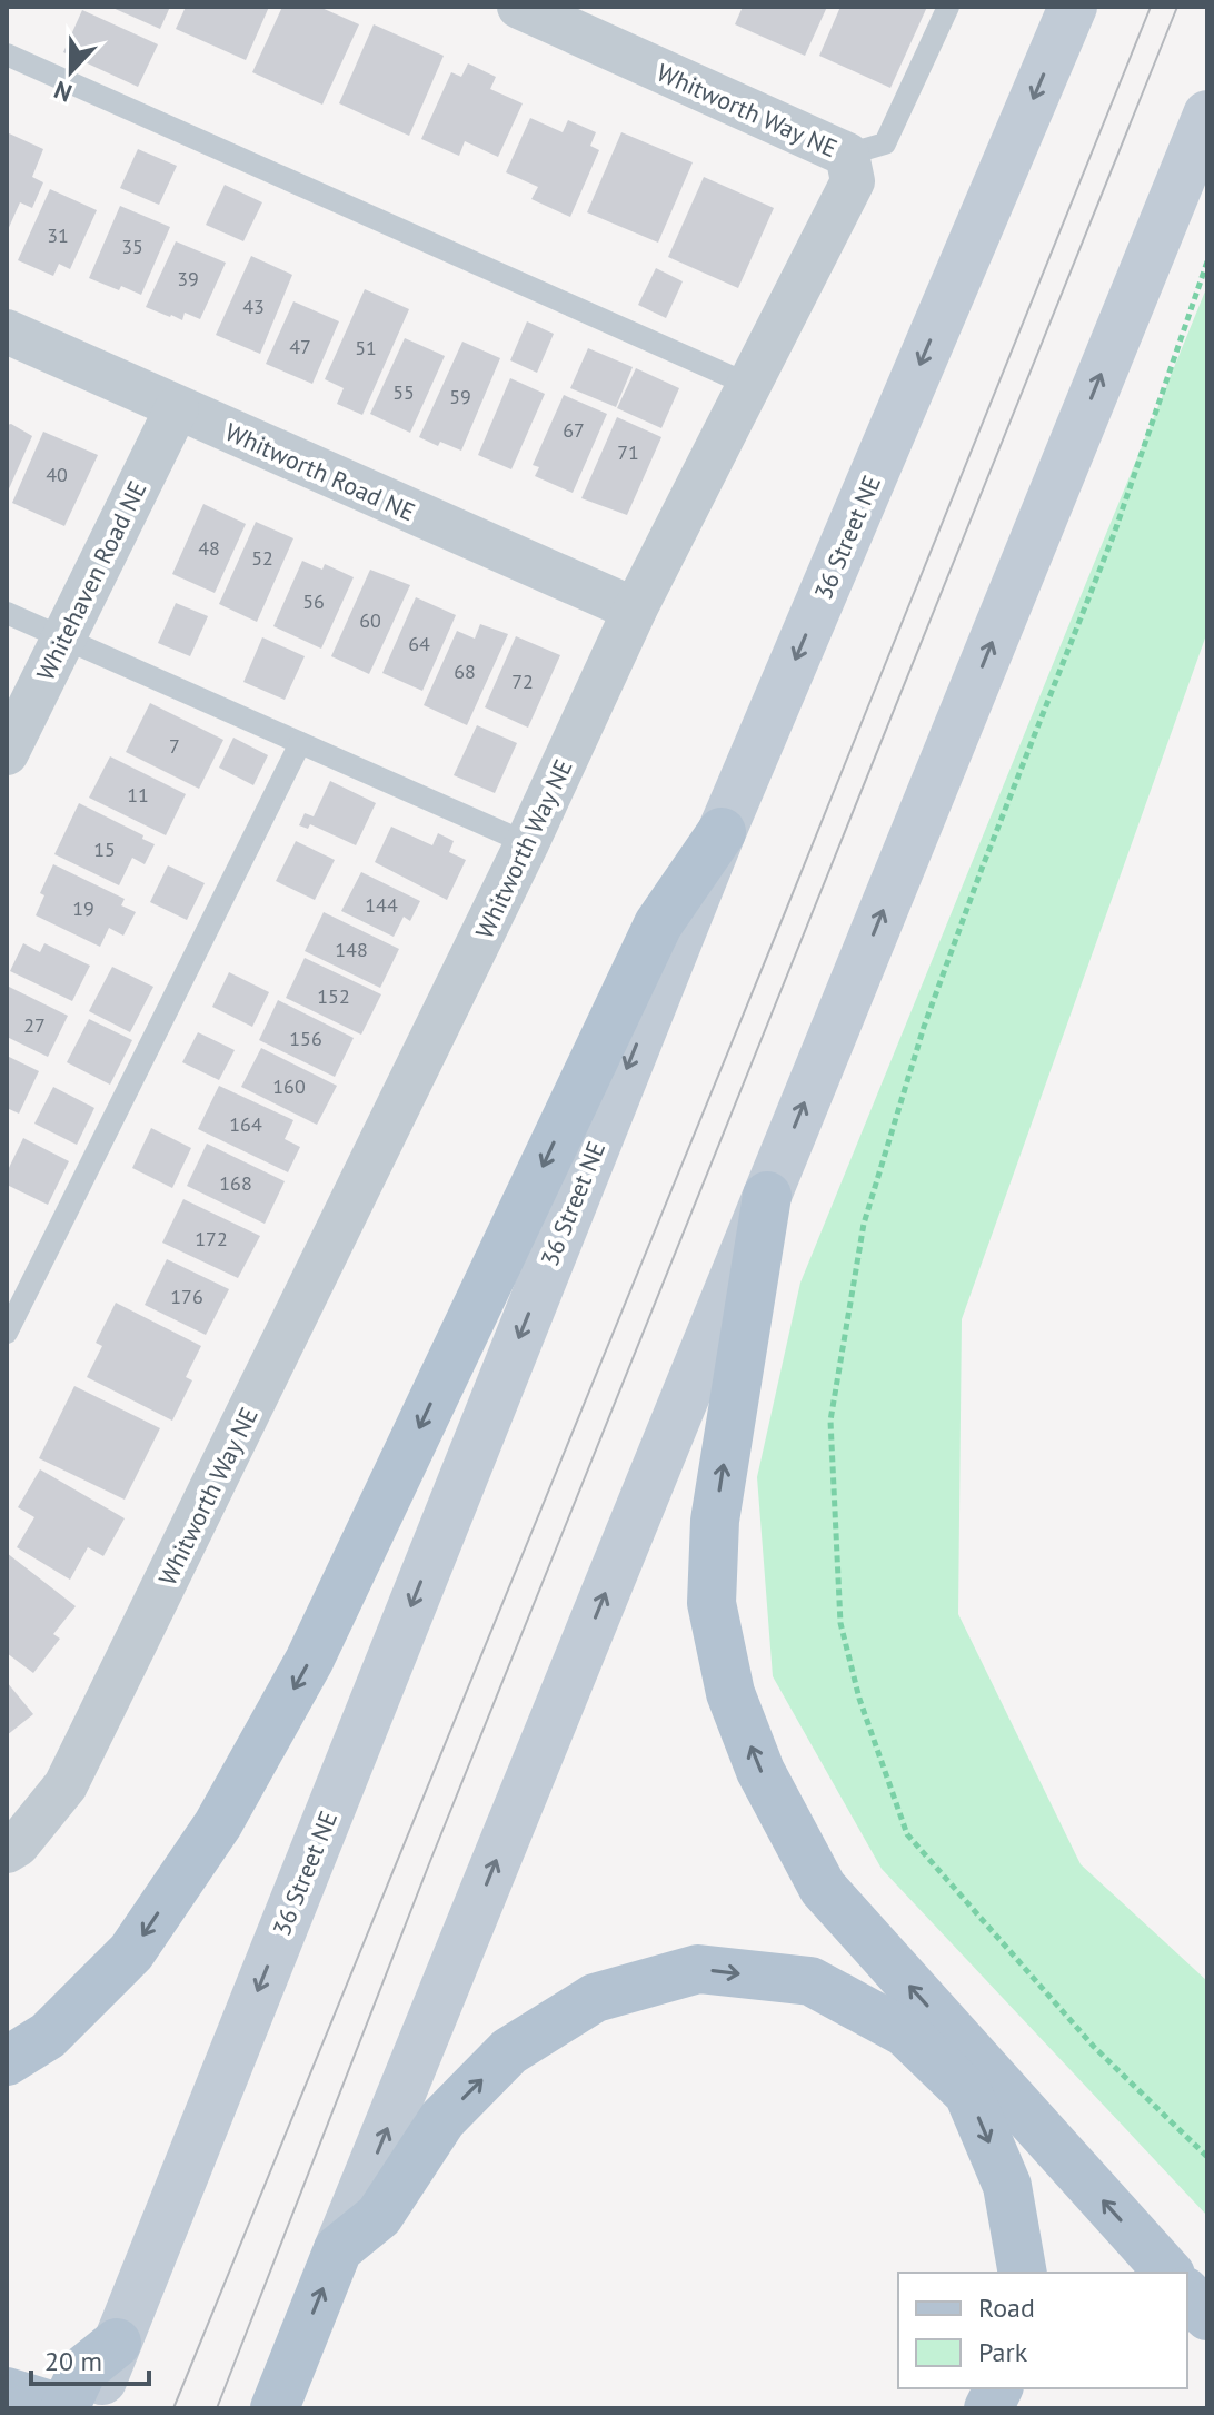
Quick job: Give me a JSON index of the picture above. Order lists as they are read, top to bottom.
{
  "streets": {
    "main road": ["36 Street NE"],
    "street": ["Whitworth Way NE", "Whitworth Road NE", "Whitehaven Road NE"]
  },
  "crossings": [
    ["Whitworth Way NE", "Whitworth Road NE"],
    ["Whitworth Road NE", "Whitehaven Road NE"]
  ],
  "house_numbers": [
    "31",
    "35",
    "39",
    "43",
    "47",
    "51",
    "55",
    "59",
    "67",
    "71",
    "40",
    "48",
    "52",
    "56",
    "60",
    "64",
    "68",
    "72",
    "7",
    "11",
    "15",
    "144",
    "19",
    "148",
    "152",
    "27",
    "156",
    "160",
    "164",
    "168",
    "172",
    "176"
  ],
  "legend": ["Road", "Park"],
  "scale_bar": "20 m",
  "north": "bottom"
}
